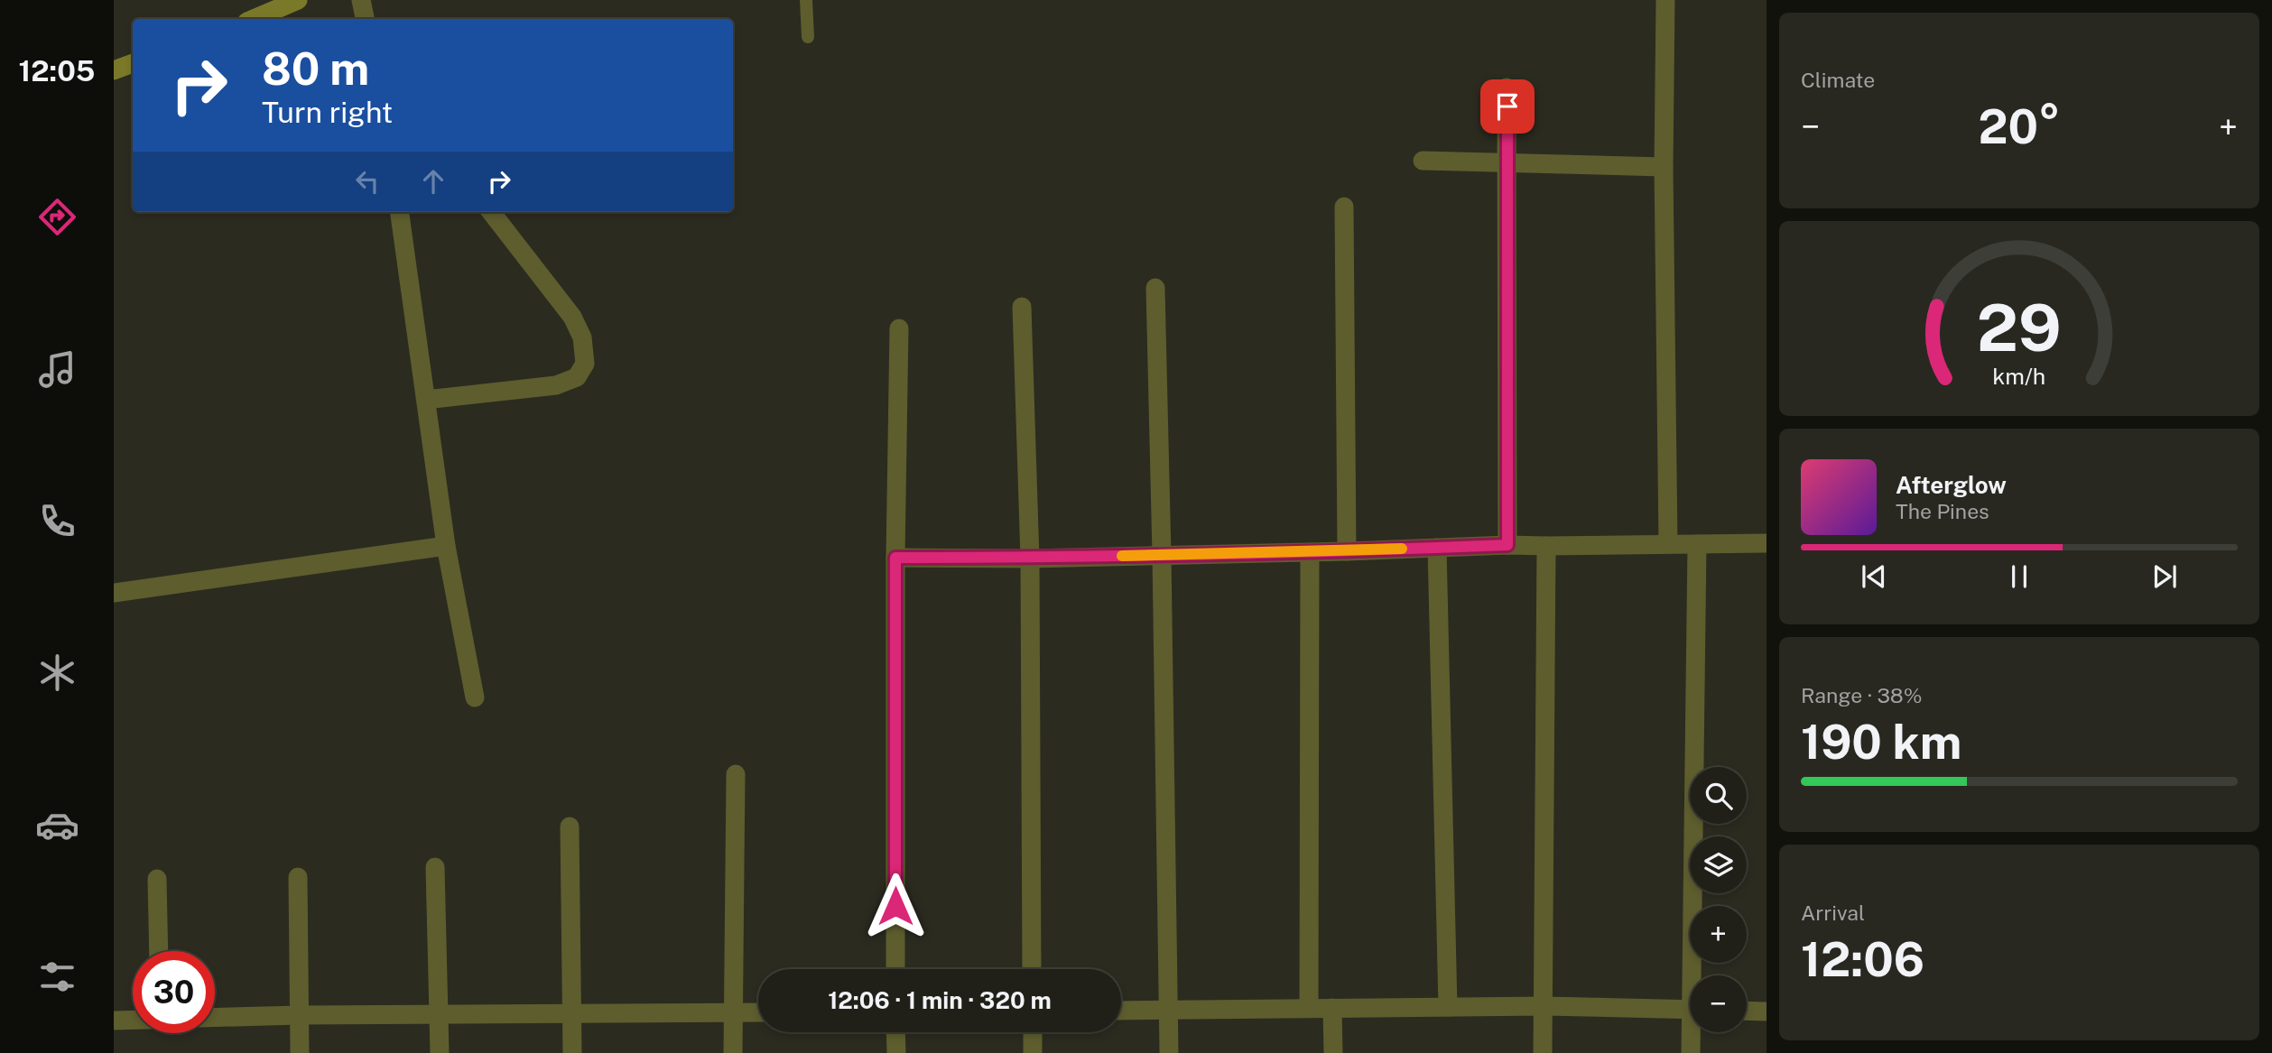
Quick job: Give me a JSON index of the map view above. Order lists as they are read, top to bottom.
{
  "page": {
    "tabs": "12:05",
    "tile": [
      "Climate",
      ["Range · 38%", "190 km"],
      ["Arrival", "12:06"]
    ],
    "turn": ["80 m", "Turn right"],
    "heat": ["−", "20°", "+"],
    "song": ["Afterglow", "The Pines"],
    "map_buttons": ["+", "−"],
    "limit": "30",
    "trip": "12:06 · 1 min · 320 m",
    "gauge": ["29", "km/h"]
  }
}
